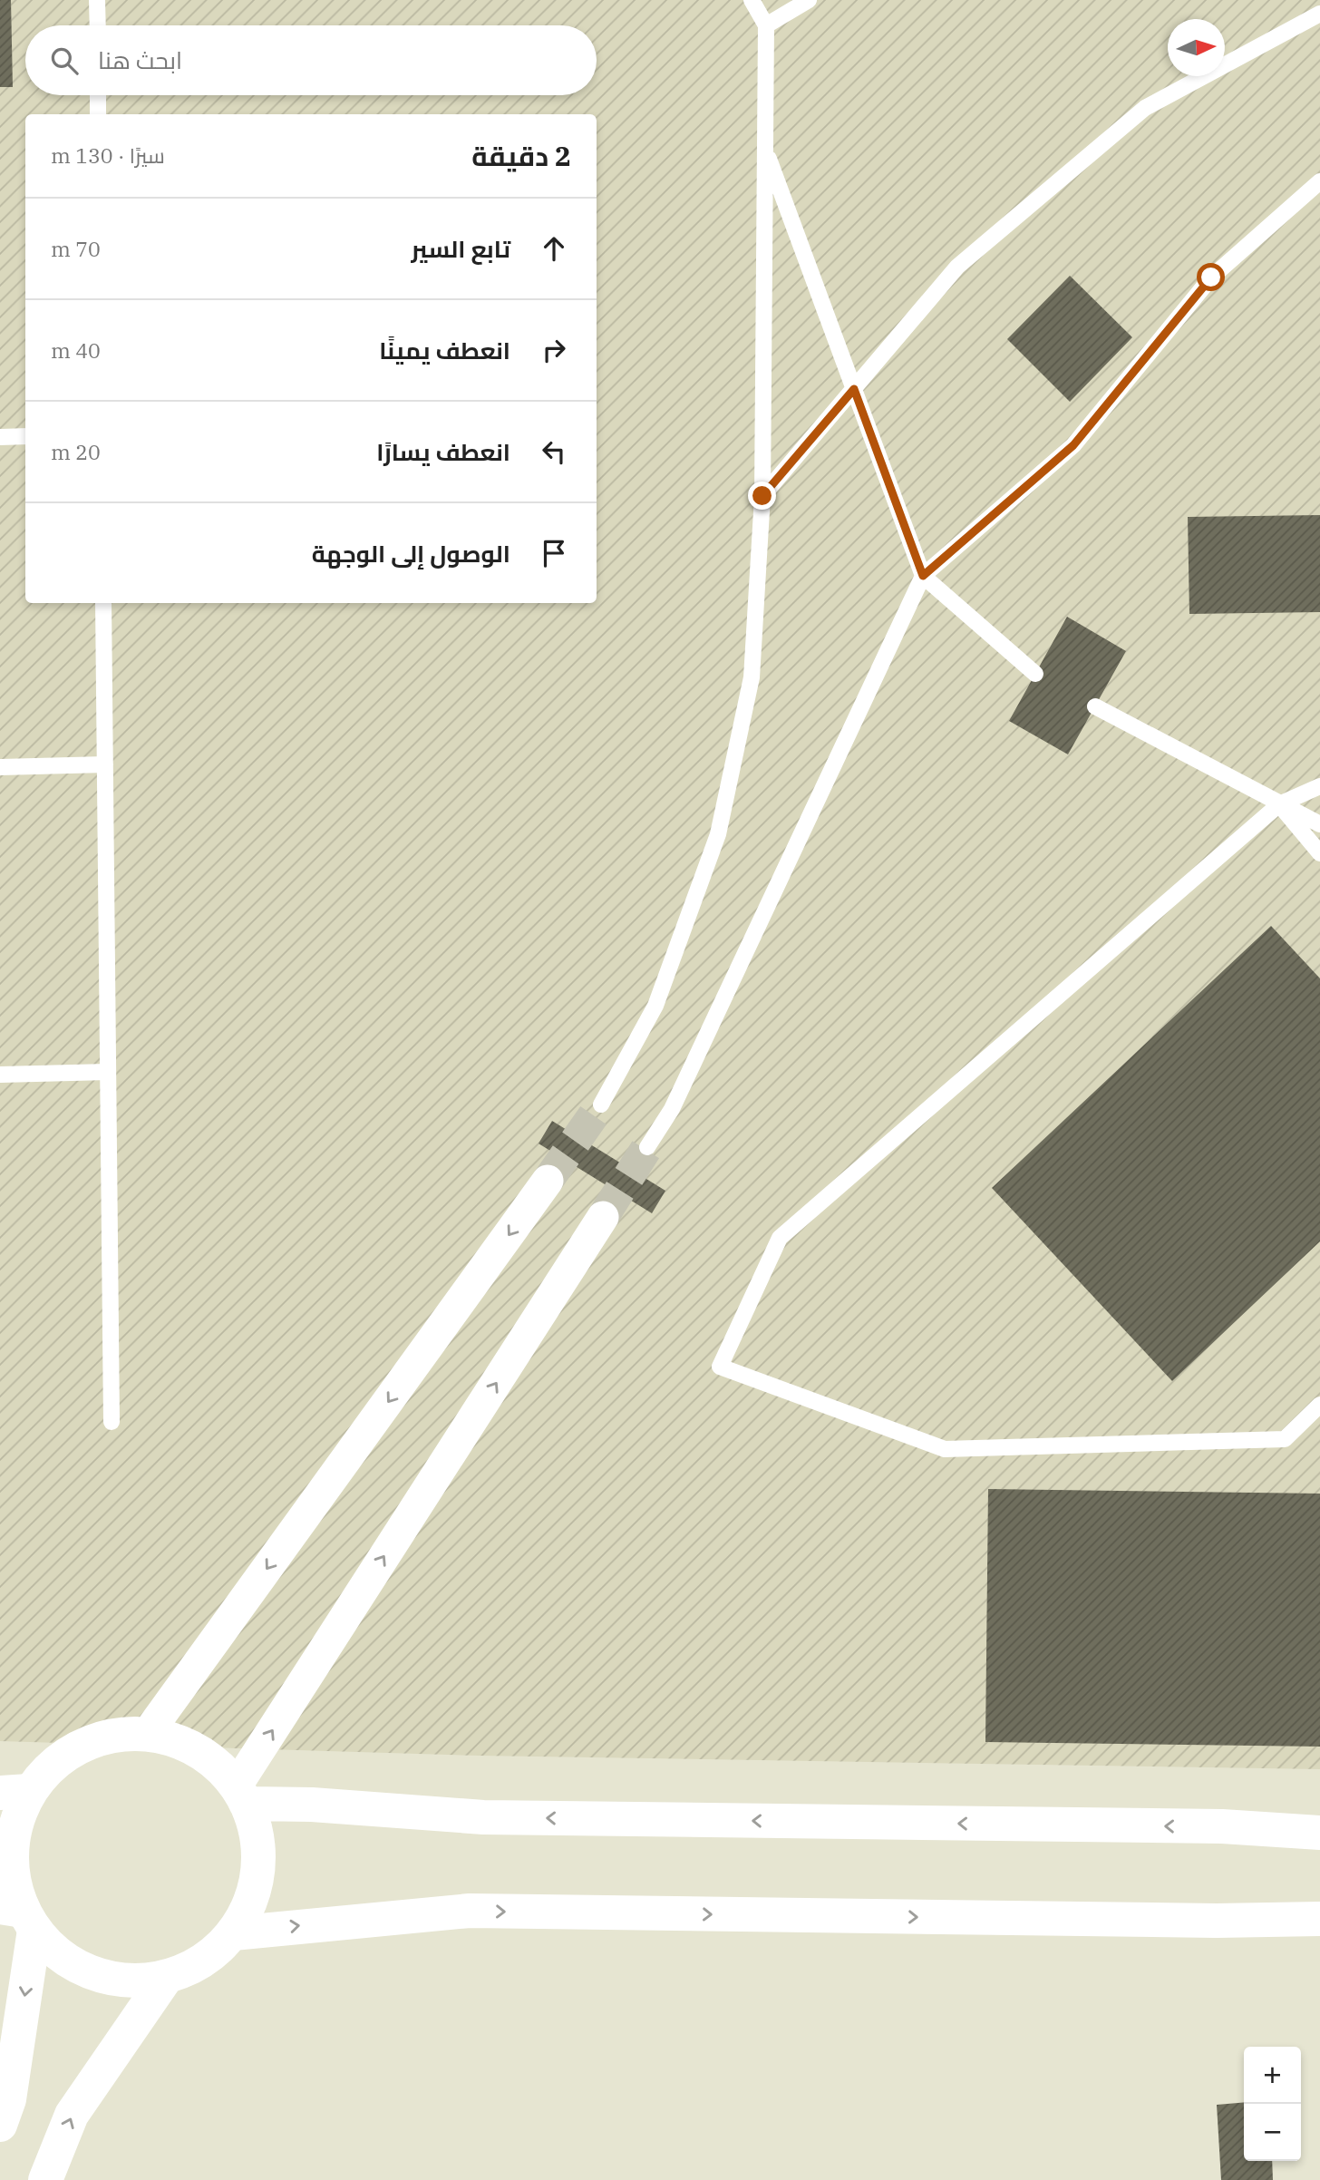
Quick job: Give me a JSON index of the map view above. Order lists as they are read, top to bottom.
{
  "north": "right",
  "page": {
    "search": "ابحث هنا",
    "heading": ["2 دقيقة", "سيرًا · 130 m"],
    "list": [
      ["تابع السير", "70 m"],
      ["انعطف يمينًا", "40 m"],
      ["انعطف يسارًا", "20 m"],
      "الوصول إلى الوجهة"
    ],
    "map_buttons": ["+", "−"]
  }
}
